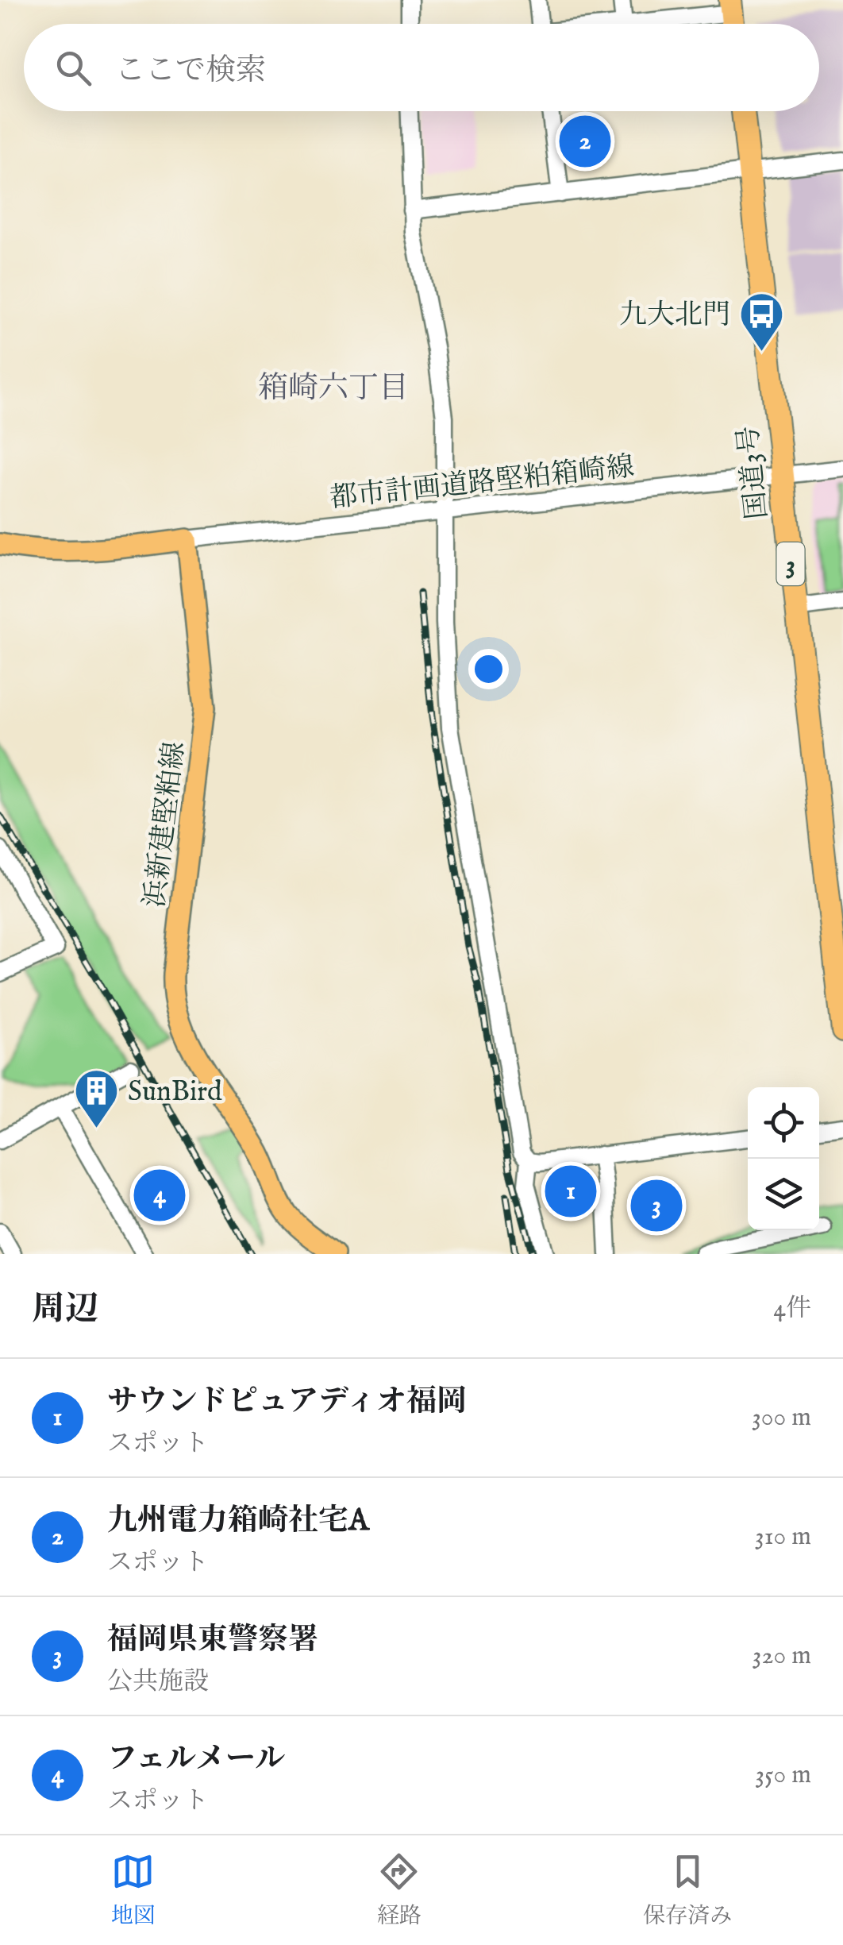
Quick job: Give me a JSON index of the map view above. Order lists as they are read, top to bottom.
{
  "streets": {
    "highway": ["国道3号", "3"],
    "main road": ["浜新建堅粕線"],
    "street": ["都市計画道路堅粕箱崎線"]
  },
  "crossings": [
    ["国道3号", "都市計画道路堅粕箱崎線"],
    ["都市計画道路堅粕箱崎線", "浜新建堅粕線"]
  ],
  "districts": ["箱崎六丁目"],
  "places": {
    "bus stop": ["九大北門"],
    "building": ["SunBird"]
  },
  "page": {
    "search": "ここで検索",
    "pins": [
      "2",
      "1",
      "4",
      "3"
    ],
    "heading": ["周辺", "4件"],
    "list": [
      {
        "mark": "1",
        "name": "サウンドピュアディオ福岡",
        "note": "スポット",
        "value": "300 m"
      },
      {
        "mark": "2",
        "name": "九州電力箱崎社宅A",
        "note": "スポット",
        "value": "310 m"
      },
      {
        "mark": "3",
        "name": "福岡県東警察署",
        "note": "公共施設",
        "value": "320 m"
      },
      {
        "mark": "4",
        "name": "フェルメール",
        "note": "スポット",
        "value": "350 m"
      }
    ],
    "nav": ["地図", "経路", "保存済み"]
  }
}
